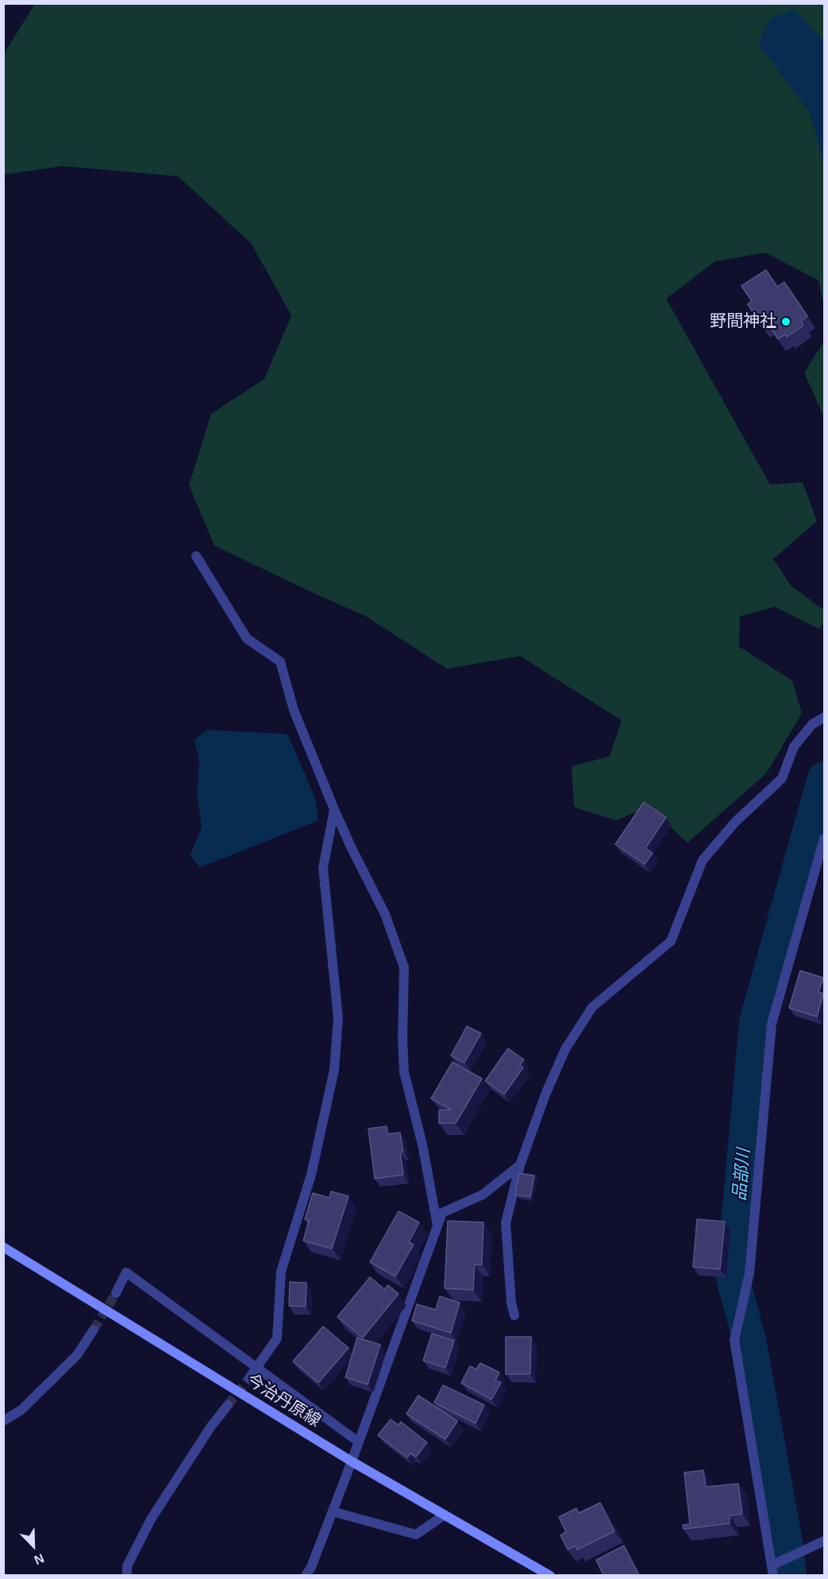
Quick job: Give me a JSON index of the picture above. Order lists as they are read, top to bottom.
{
  "streets": {
    "main road": ["今治丹原線"]
  },
  "water": ["品部川"],
  "places": ["野間神社"],
  "north": "bottom right"
}
